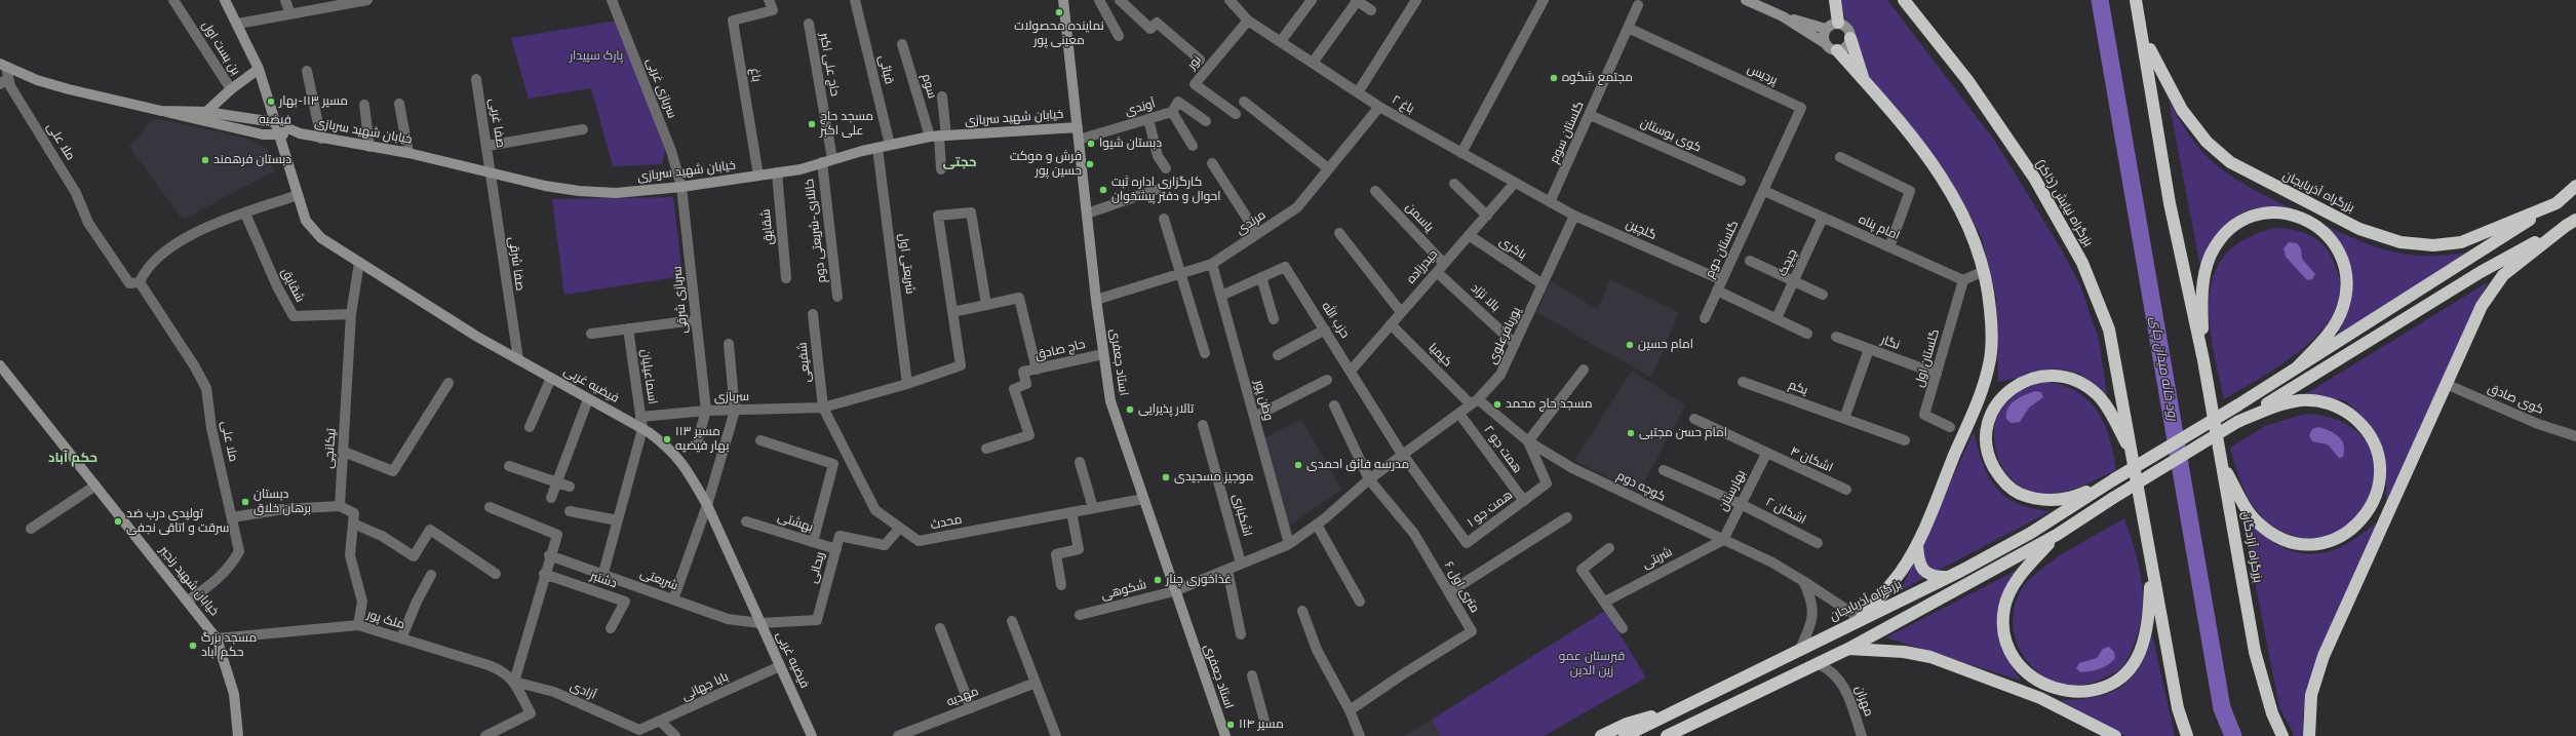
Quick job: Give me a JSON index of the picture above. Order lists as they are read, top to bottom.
{
  "streets": {
    "highway": ["بزرگراه آذربایجان", "بزرگراه نیایش (ذاکر)", "بزرگراه آزادگان"],
    "street": [
      "بن بست اول",
      "نور",
      "حاج علی اکبر",
      "قبائی",
      "باغ",
      "پردیس",
      "سوم",
      "سربازی غربی",
      "باغ ۲",
      "آوندی",
      "خیابان شهید سربازی",
      "فیضیه",
      "صفا غربی",
      "گلستان سوم",
      "کوی بوستان",
      "ملا علی",
      "یاسمن",
      "مرندی",
      "شقایق",
      "امام پناه",
      "گلچین",
      "خانلاری-شریعتی دوم",
      "باکری",
      "گلستان دوم",
      "چیچک",
      "صفا شرقی",
      "شریعتی اول",
      "حیدرزاده",
      "بالا نژاد",
      "سربازی شرقی",
      "حزب الله",
      "پورباقرعلوی",
      "نگار",
      "حاج صادق",
      "کیمیا",
      "گلستان اول",
      "شفیعی",
      "استاد جعفری",
      "اسماعیلیان",
      "فیضیه غربی",
      "یکم",
      "سربازی",
      "کوی صادق",
      "وطن پور",
      "تیکانچی",
      "همت جو ۲",
      "اشکان ۴",
      "کوچه دوم",
      "بهارستان",
      "همت جو ۱",
      "اشکان ۲",
      "اشکباری",
      "بهشتی",
      "محدث",
      "شربتی",
      "ریحانی",
      "دشتبر",
      "شریعتی",
      "خیابان شهید رنجبر",
      "۶ متری اول",
      "شکوهی",
      "ملک پور",
      "بابا جهانی",
      "آزادی",
      "مهدیه",
      "مهران"
    ]
  },
  "crossings": [
    ["نور", "باغ ۲"],
    ["حاج علی اکبر", "خیابان شهید سربازی"],
    ["قبائی", "خیابان شهید سربازی"],
    ["باغ", "خیابان شهید سربازی"],
    ["پردیس", "گلستان سوم"],
    ["پردیس", "امام پناه"],
    ["پردیس", "گلستان دوم"],
    ["سوم", "خیابان شهید سربازی"],
    ["سربازی غربی", "خیابان شهید سربازی"],
    ["سربازی غربی", "سربازی شرقی"],
    ["باغ ۲", "گلستان سوم"],
    ["باغ ۲", "مرندی"],
    ["باغ ۲", "گلچین"],
    ["باغ ۲", "حیدرزاده"],
    ["آوندی", "استاد جعفری"],
    ["خیابان شهید سربازی", "فیضیه"],
    ["خیابان شهید سربازی", "صفا غربی"],
    ["خیابان شهید سربازی", "شقایق"],
    ["خیابان شهید سربازی", "خانلاری-شریعتی دوم"],
    ["خیابان شهید سربازی", "صفا شرقی"],
    ["خیابان شهید سربازی", "شریعتی اول"],
    ["خیابان شهید سربازی", "سربازی شرقی"],
    ["خیابان شهید سربازی", "استاد جعفری"],
    ["فیضیه", "ملا علی"],
    ["فیضیه", "فیضیه غربی"],
    ["صفا غربی", "صفا شرقی"],
    ["گلستان سوم", "کوی بوستان"],
    ["گلستان سوم", "گلچین"],
    ["ملا علی", "خیابان شهید رنجبر"],
    ["بزرگراه آذربایجان", "کوچه دوم"],
    ["یاسمن", "حیدرزاده"],
    ["مرندی", "استاد جعفری"],
    ["مرندی", "وطن پور"],
    ["شقایق", "تیکانچی"],
    ["امام پناه", "گلستان دوم"],
    ["امام پناه", "چیچک"],
    ["امام پناه", "گلستان اول"],
    ["گلچین", "گلستان دوم"],
    ["گلچین", "پورباقرعلوی"],
    ["باکری", "حیدرزاده"],
    ["باکری", "پورباقرعلوی"],
    ["صفا شرقی", "فیضیه غربی"],
    ["شریعتی اول", "سربازی"],
    ["حیدرزاده", "بالا نژاد"],
    ["حیدرزاده", "حزب الله"],
    ["حیدرزاده", "کیمیا"],
    ["بالا نژاد", "پورباقرعلوی"],
    ["سربازی شرقی", "سربازی"],
    ["حزب الله", "پورباقرعلوی"],
    ["حزب الله", "وطن پور"],
    ["حزب الله", "همت جو ۱"],
    ["پورباقرعلوی", "کیمیا"],
    ["پورباقرعلوی", "وطن پور"],
    ["پورباقرعلوی", "همت جو ۲"],
    ["پورباقرعلوی", "کوچه دوم"],
    ["پورباقرعلوی", "همت جو ۱"],
    ["پورباقرعلوی", "۶ متری اول"],
    ["پورباقرعلوی", "شکوهی"],
    ["نگار", "گلستان اول"],
    ["حاج صادق", "استاد جعفری"],
    ["کیمیا", "کوچه دوم"],
    ["شفیعی", "سربازی"],
    ["شفیعی", "محدث"],
    ["استاد جعفری", "محدث"],
    ["استاد جعفری", "شکوهی"],
    ["اسماعیلیان", "فیضیه غربی"],
    ["اسماعیلیان", "سربازی"],
    ["فیضیه غربی", "تیکانچی"],
    ["فیضیه غربی", "ریحانی"],
    ["فیضیه غربی", "شریعتی"],
    ["فیضیه غربی", "بابا جهانی"],
    ["سربازی", "محدث"],
    ["وطن پور", "شکوهی"],
    ["همت جو ۲", "همت جو ۱"],
    ["اشکان ۴", "بهارستان"],
    ["کوچه دوم", "بهارستان"],
    ["کوچه دوم", "همت جو ۱"],
    ["کوچه دوم", "شربتی"],
    ["بهارستان", "اشکان ۲"],
    ["بهارستان", "شربتی"],
    ["اشکباری", "شکوهی"],
    ["بهشتی", "ریحانی"],
    ["محدث", "ریحانی"],
    ["ریحانی", "شریعتی"],
    ["خیابان شهید رنجبر", "ملک پور"],
    ["ملک پور", "آزادی"],
    ["بابا جهانی", "آزادی"]
  ],
  "districts": ["حجتی", "حکم آباد"],
  "water": ["رود خانه میدان چای"],
  "parks": ["پارک سپیدار", "قبرستان عمو زین الدین"],
  "places": [
    "نماینده محصولات معینی پور",
    "مجتمع شکوه",
    "مسیر ۱۱۳-بهار",
    "مسجد حاج علی اکبر",
    "دبستان شیوا",
    "دبستان فرهمند",
    "فرش و موکت حسین پور",
    "کارگزاری اداره ثبت احوال و دفتر پیشخوان",
    "امام حسین",
    "مسجد حاج محمد",
    "تالار پذیرایی",
    "امام حسن مجتبی",
    "مسیر ۱۱۳ بهار فیضیه",
    "مدرسه فائق احمدی",
    "موجیز مسجیدی",
    "دبستان برهان خلاق",
    "تولیدی درب ضد سرقت و اتاقی نجفی",
    "غذاخوری چنار",
    "مسجد بزرگ حکم آباد",
    "مسیر ۱۱۴"
  ]
}
